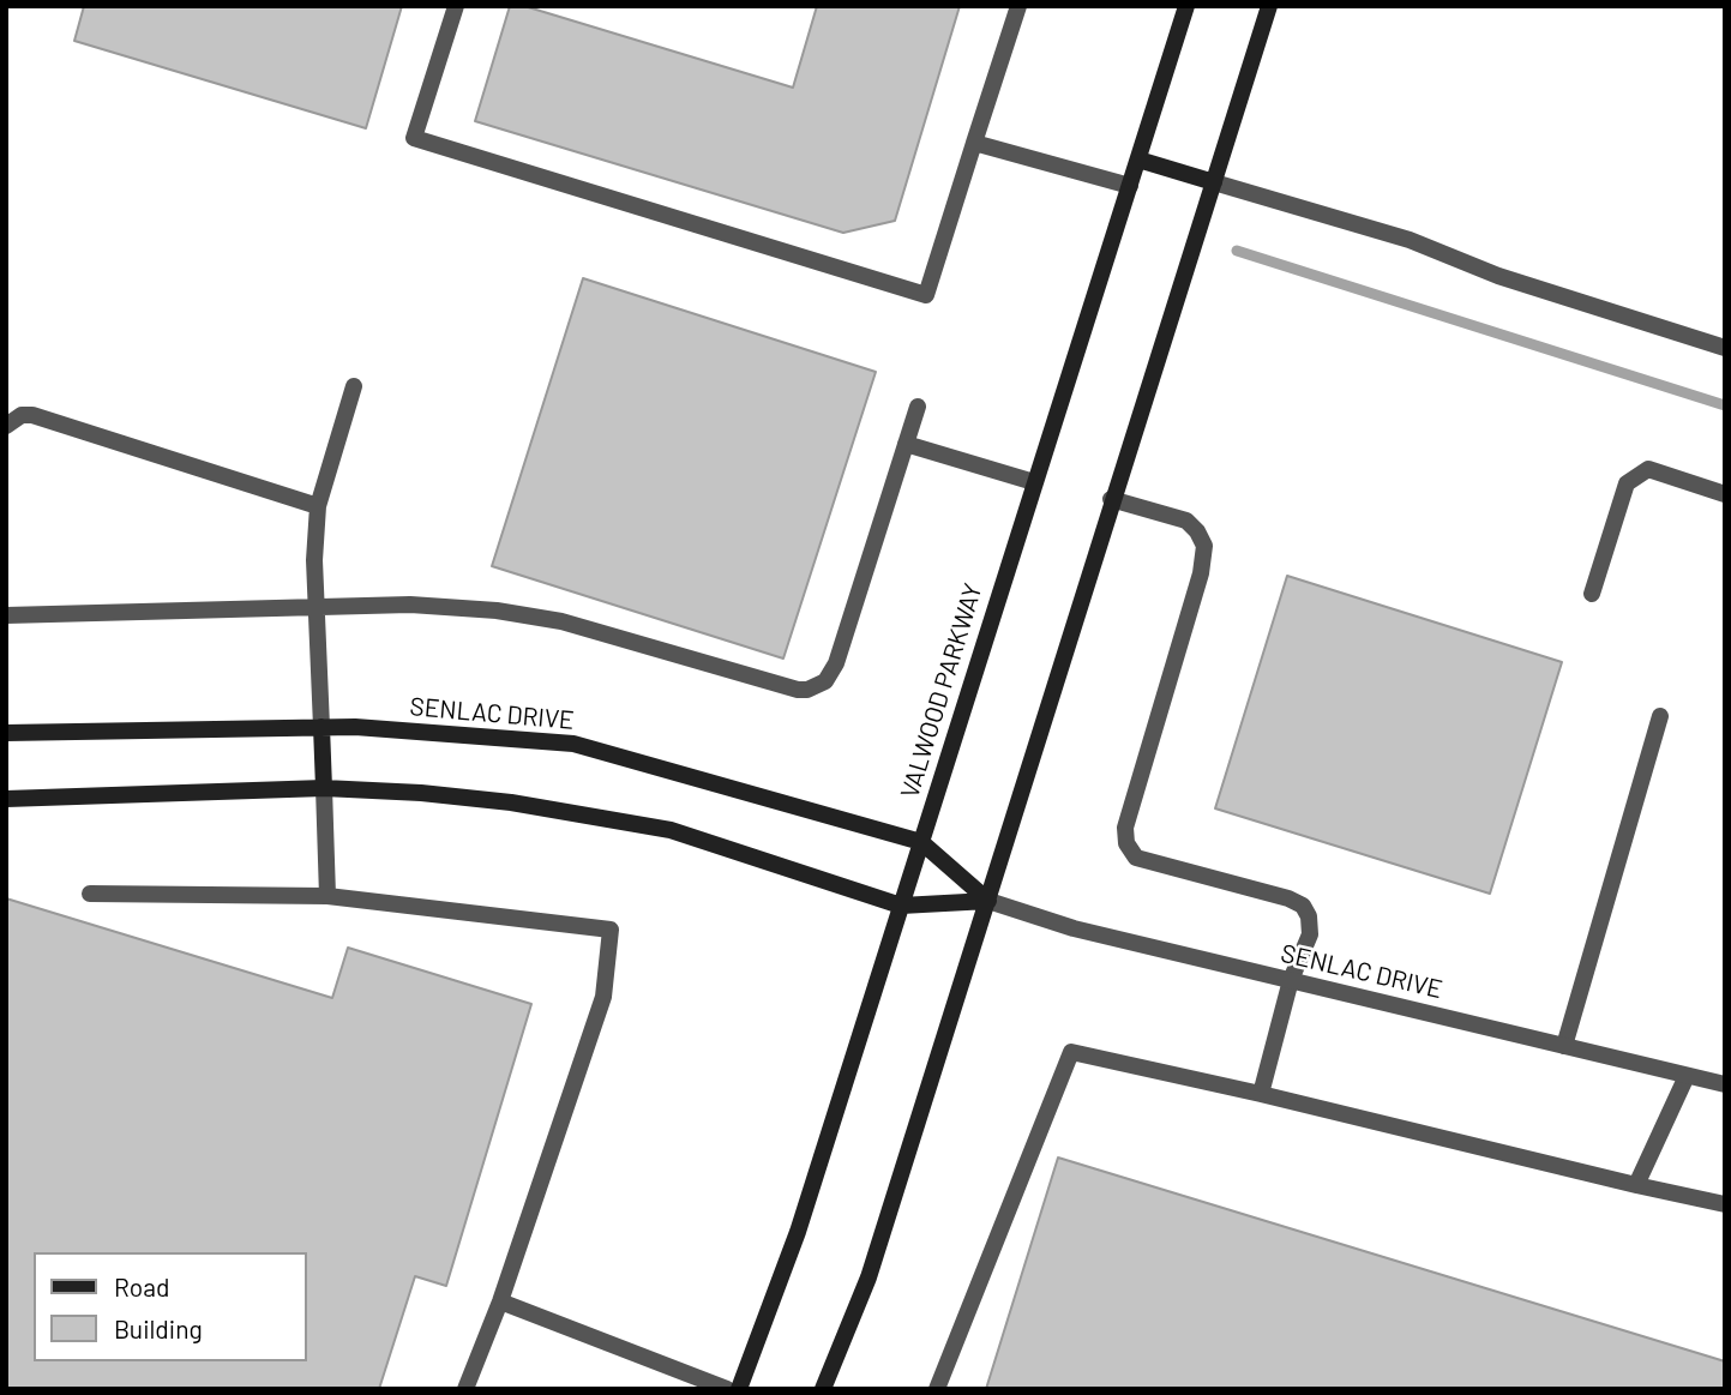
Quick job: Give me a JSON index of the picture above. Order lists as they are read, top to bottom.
{
  "streets": {
    "main road": ["VALWOOD PARKWAY", "SENLAC DRIVE"]
  },
  "crossings": [
    ["VALWOOD PARKWAY", "SENLAC DRIVE"]
  ],
  "legend": ["Road", "Building"]
}
